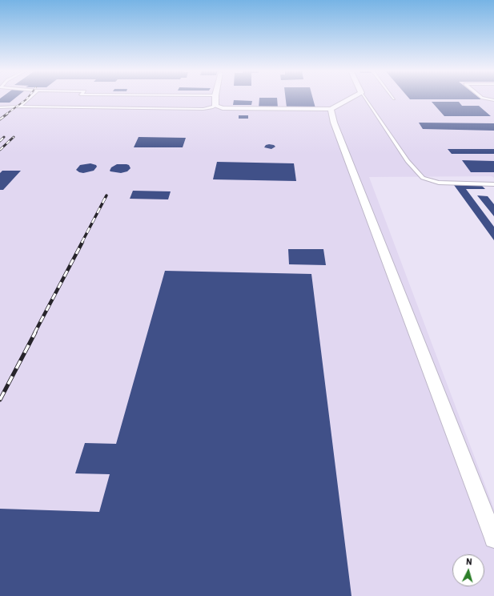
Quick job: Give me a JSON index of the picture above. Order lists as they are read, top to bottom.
{
  "north": "top"
}
